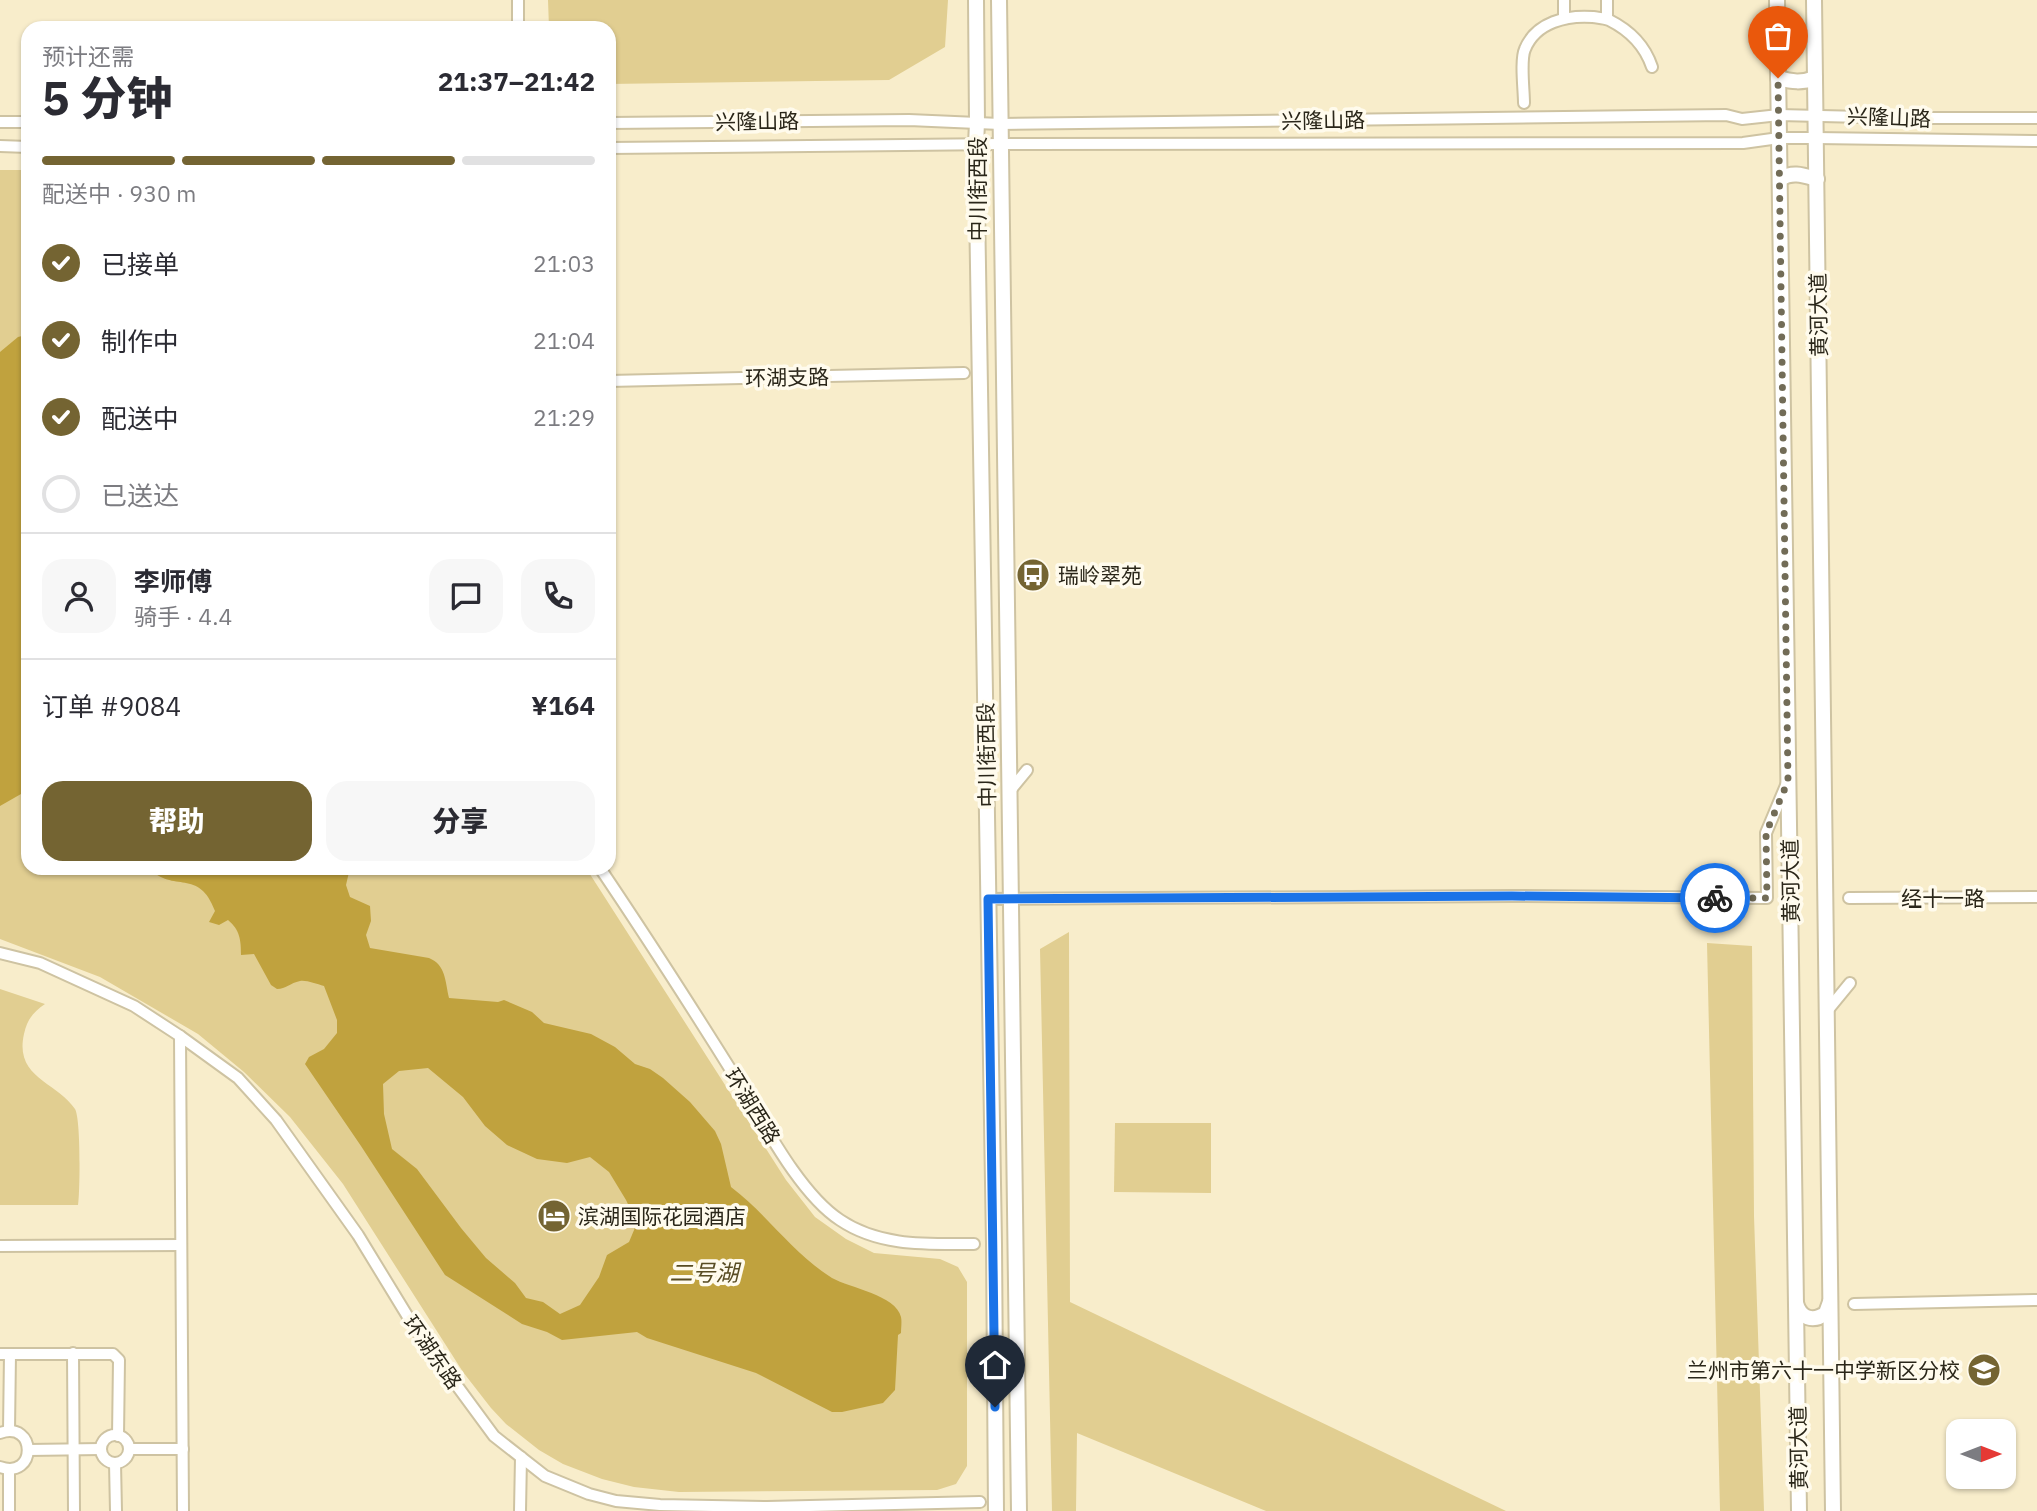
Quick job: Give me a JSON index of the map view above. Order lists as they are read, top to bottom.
{
  "streets": {
    "main road": ["中川街西段", "黄河大道"],
    "street": [
      "兴隆山路",
      "环湖支路",
      "经十一路",
      "环湖西路",
      "环湖东路"
    ]
  },
  "crossings": [
    ["兴隆山路", "中川街西段"],
    ["兴隆山路", "黄河大道"]
  ],
  "water": ["二号湖"],
  "places": {
    "bus stop": ["瑞岭翠苑"],
    "hotel": ["滨湖国际花园酒店"],
    "school or university": ["兰州市第六十一中学新区分校"]
  },
  "north": "right",
  "page": {
    "heading": ["5 分钟", "预计还需", "21:37–21:42"],
    "panel": [
      "李师傅",
      "骑手 · 4.4",
      "订单 #9084",
      "¥164"
    ],
    "bar": "配送中 · 930 m",
    "list": [
      ["已接单", "21:03"],
      ["制作中", "21:04"],
      ["配送中", "21:29"],
      "已送达"
    ],
    "buttons": ["帮助", "分享"]
  }
}
